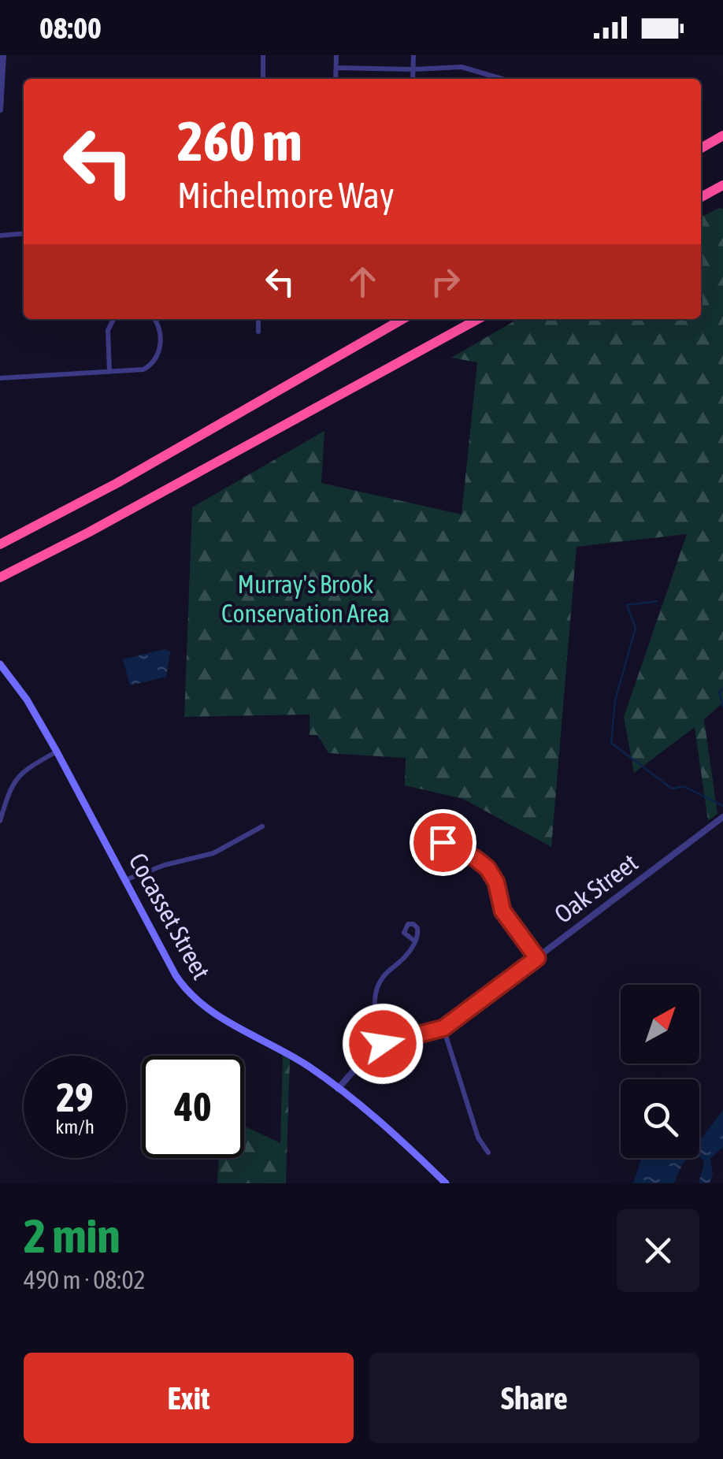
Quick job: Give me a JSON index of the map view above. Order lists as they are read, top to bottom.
{
  "streets": {
    "main road": ["Cocasset Street"],
    "street": ["Oak Street"]
  },
  "crossings": [
    ["Oak Street", "Cocasset Street"]
  ],
  "parks": ["Murray's Brook Conservation Area"],
  "north": "top right",
  "page": {
    "status": "08:00",
    "turn": ["260 m", "Michelmore Way"],
    "speed": "29 km/h",
    "limit": "40",
    "heading": ["2 min", "490 m · 08:02"],
    "buttons": ["Exit", "Share"]
  }
}
